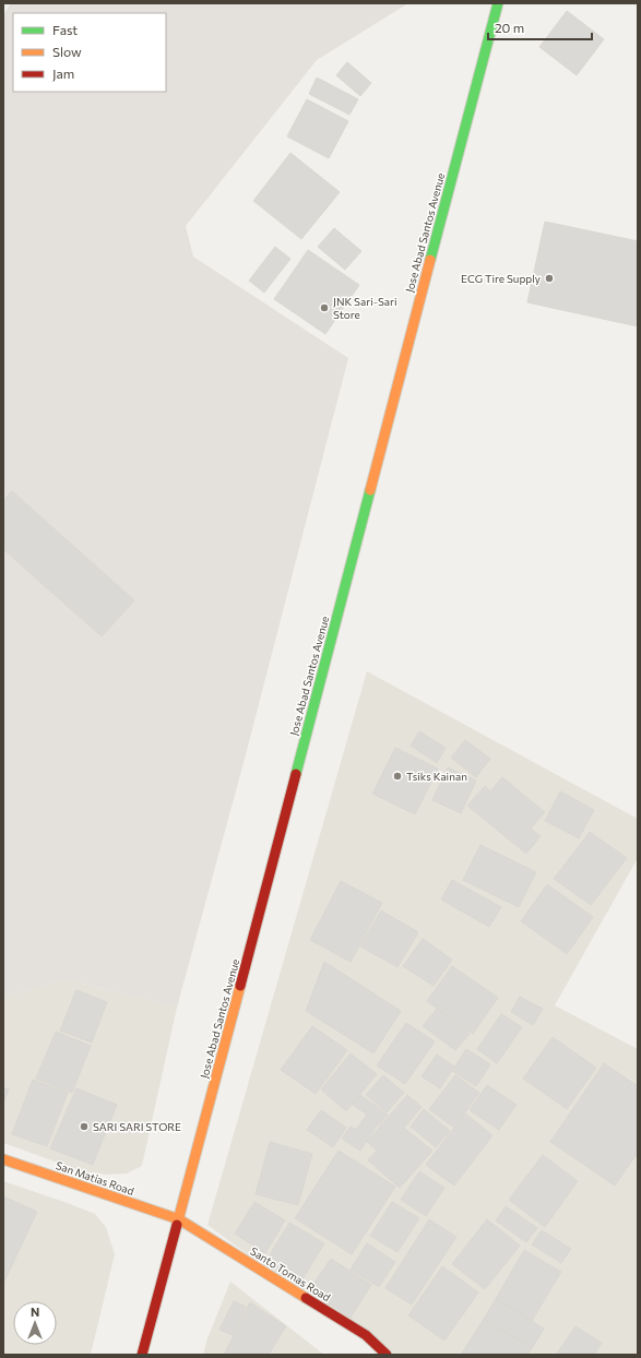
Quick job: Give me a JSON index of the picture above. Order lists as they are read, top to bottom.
{
  "streets": {
    "main road": ["Jose Abad Santos Avenue", "San Matias Road", "Santo Tomas Road"]
  },
  "crossings": [
    ["Jose Abad Santos Avenue", "San Matias Road"],
    ["Jose Abad Santos Avenue", "Santo Tomas Road"],
    ["San Matias Road", "Santo Tomas Road"]
  ],
  "places": [
    "ECG Tire Supply",
    "JNK Sari-Sari Store",
    "Tsiks Kainan",
    "SARI SARI STORE"
  ],
  "legend": ["Fast", "Slow", "Jam"],
  "scale_bar": "20 m",
  "north": "top"
}
